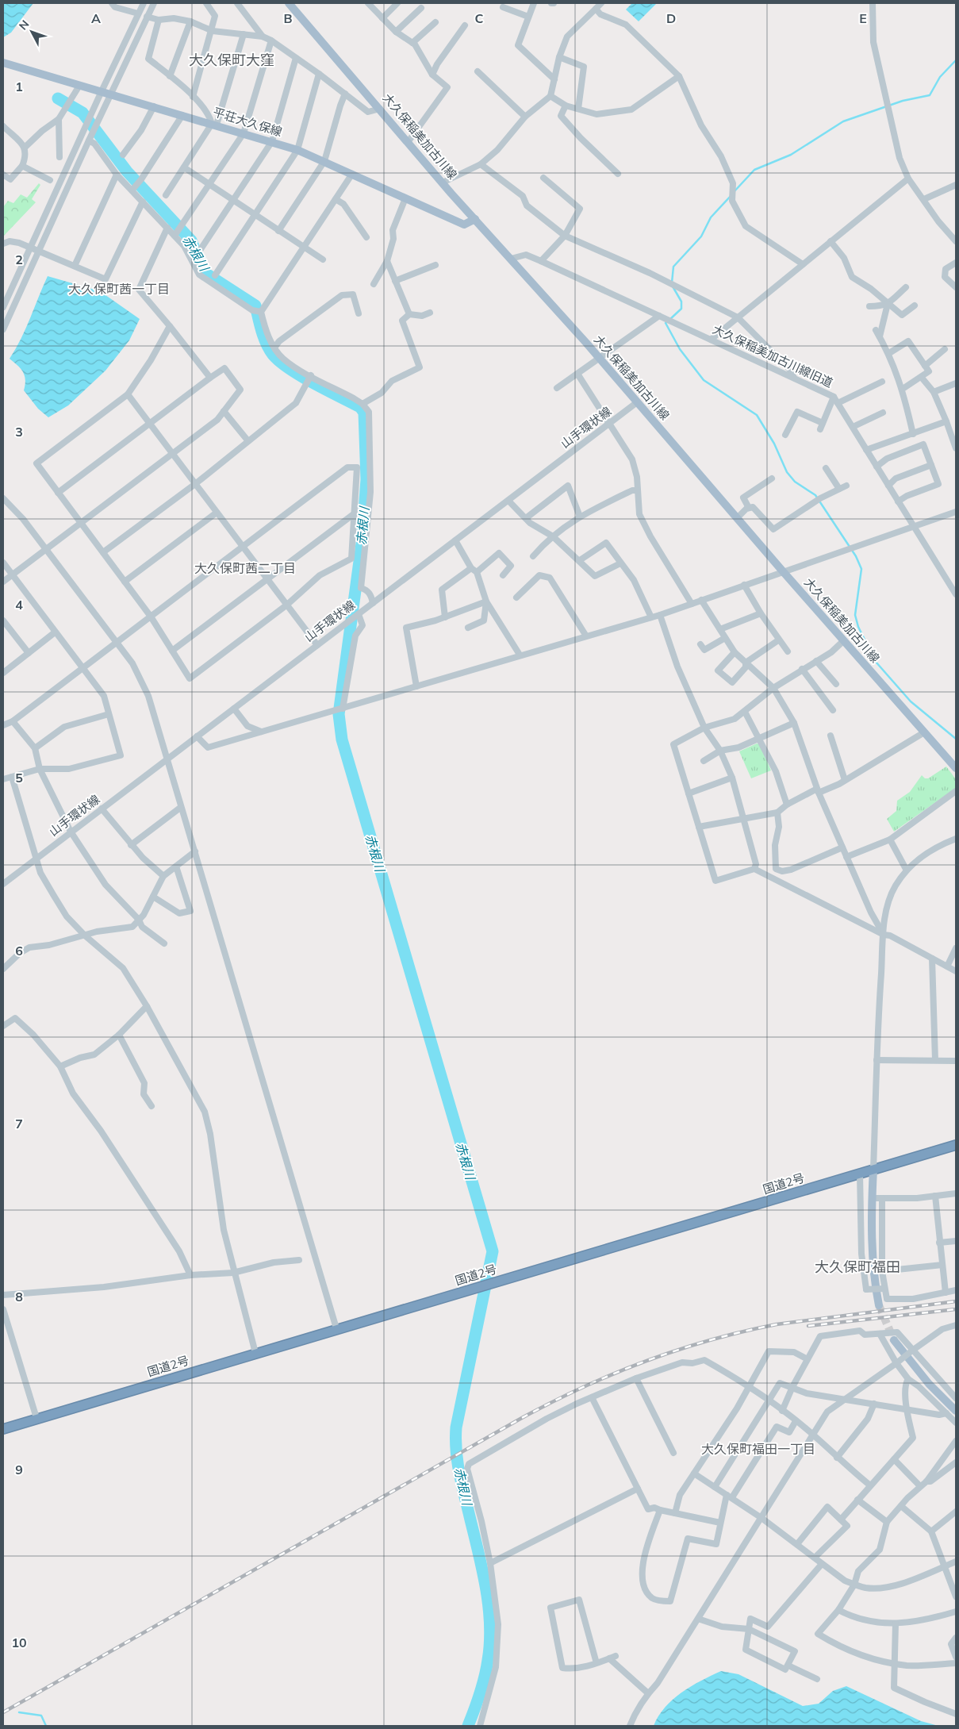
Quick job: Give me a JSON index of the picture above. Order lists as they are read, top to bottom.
{
  "streets": {
    "highway": ["国道2号"],
    "main road": ["平荘大久保線", "大久保稲美加古川線"],
    "street": ["大久保稲美加古川線旧道", "山手環状線"]
  },
  "crossings": [
    ["平荘大久保線", "大久保稲美加古川線"],
    ["大久保稲美加古川線", "大久保稲美加古川線旧道"],
    ["大久保稲美加古川線", "山手環状線"]
  ],
  "districts": [
    "大久保町大窪",
    "大久保町茜一丁目",
    "大久保町茜二丁目",
    "大久保町福田",
    "大久保町福田一丁目"
  ],
  "water": ["赤根川"],
  "north": "top left",
  "grid": {
    "columns": [
      "A",
      "B",
      "C",
      "D",
      "E"
    ],
    "rows": [
      "1",
      "2",
      "3",
      "4",
      "5",
      "6",
      "7",
      "8",
      "9",
      "10"
    ]
  }
}
